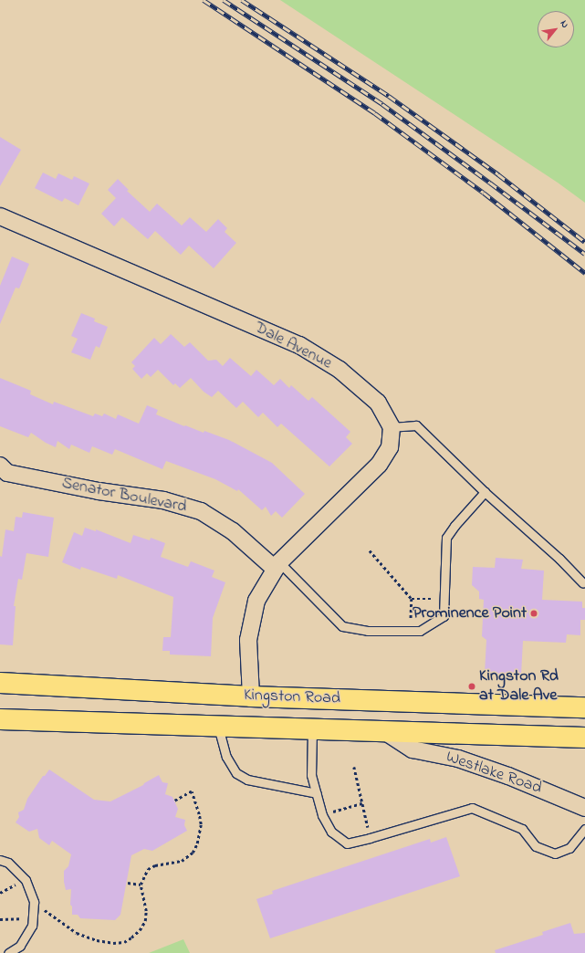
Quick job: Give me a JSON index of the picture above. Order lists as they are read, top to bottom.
{
  "streets": {
    "main road": ["Kingston Road"],
    "street": ["Dale Avenue", "Senator Boulevard", "Westlake Road"]
  },
  "crossings": [
    ["Kingston Road", "Westlake Road"]
  ],
  "places": ["Prominence Point", "Kingston Rd at Dale Ave"],
  "north": "top right"
}
